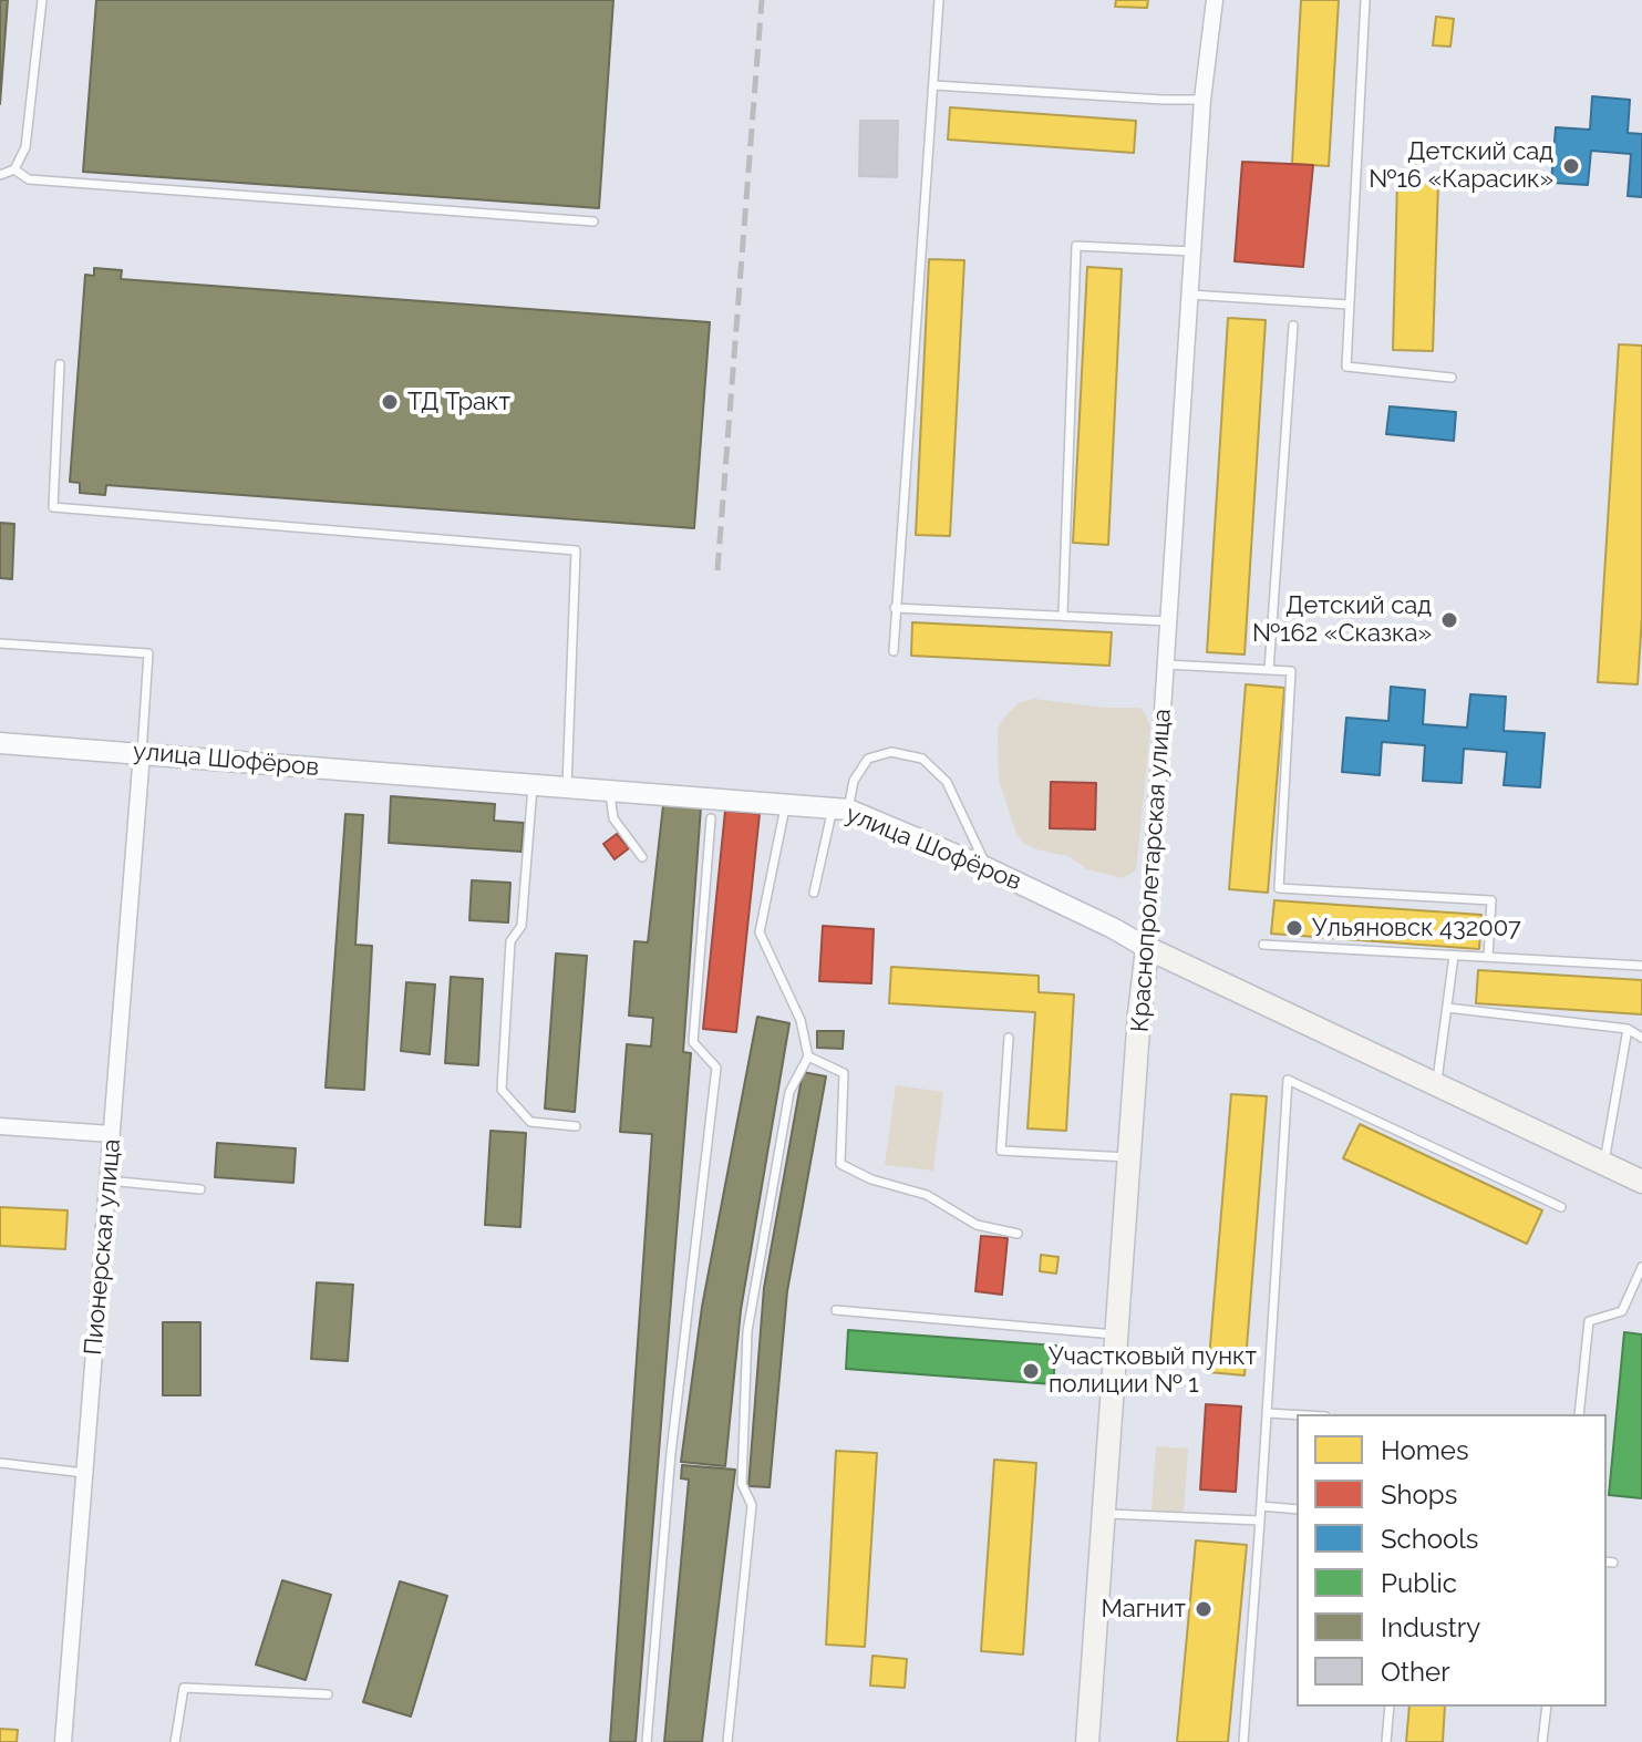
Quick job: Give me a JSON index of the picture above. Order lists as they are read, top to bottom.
{
  "streets": {
    "main road": ["улица Шофёров", "Краснопролетарская улица"],
    "street": ["Пионерская улица"]
  },
  "crossings": [
    ["улица Шофёров", "Краснопролетарская улица"],
    ["улица Шофёров", "Пионерская улица"]
  ],
  "places": [
    "Детский сад №16 «Карасик»",
    "ТД Тракт",
    "Детский сад №162 «Сказка»",
    "Ульяновск 432007",
    "Участковый пункт полиции № 1",
    "Магнит"
  ],
  "legend": [
    "Homes",
    "Shops",
    "Schools",
    "Public",
    "Industry",
    "Other"
  ]
}
